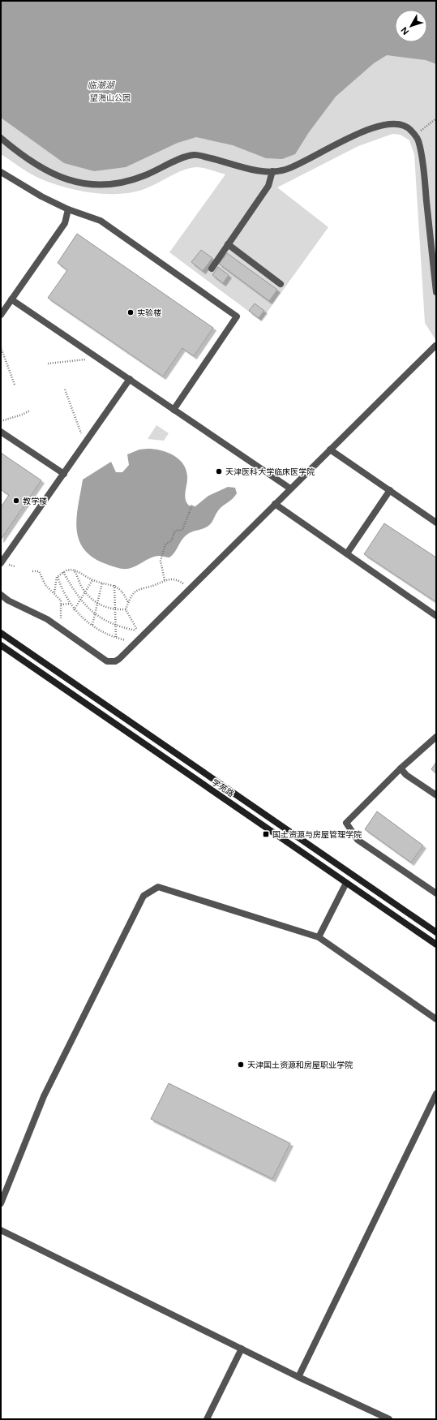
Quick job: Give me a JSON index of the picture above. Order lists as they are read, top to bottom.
{
  "streets": {
    "street": ["学苑路"]
  },
  "water": ["临潮湖"],
  "parks": ["望海山公园"],
  "places": {
    "other": [
      "实验楼",
      "天津医科大学临床医学院",
      "教学楼",
      "天津国土资源和房屋职业学院"
    ],
    "transit": ["国土资源与房屋管理学院"]
  },
  "north": "bottom left"
}
